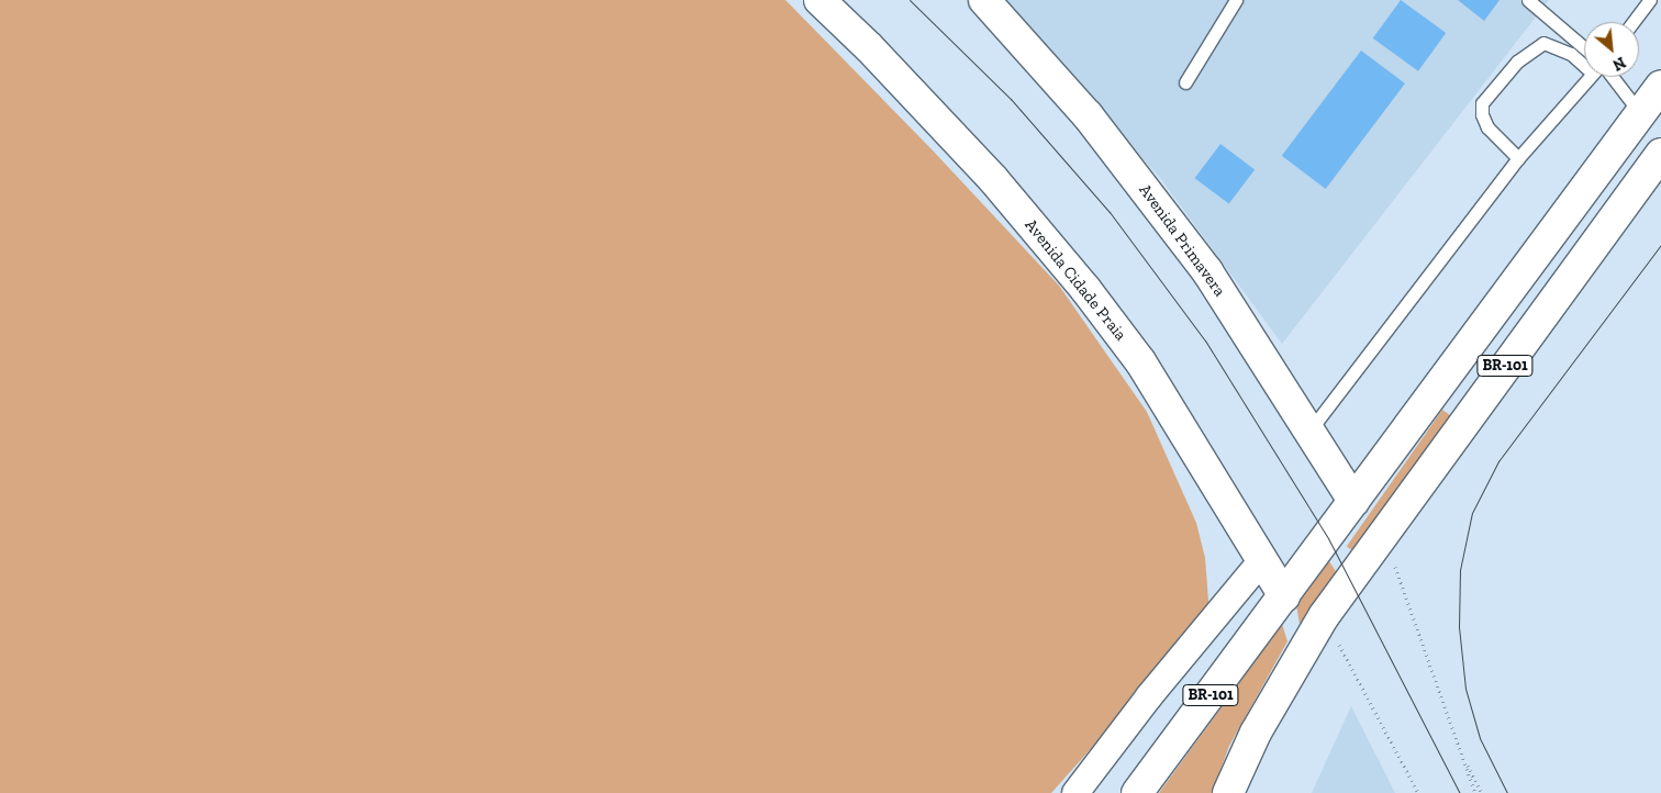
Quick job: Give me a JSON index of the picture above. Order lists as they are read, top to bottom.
{
  "streets": {
    "main road": ["Avenida Primavera", "Avenida Cidade Praia", "BR-101"]
  },
  "crossings": [
    ["Avenida Primavera", "BR-101"],
    ["Avenida Cidade Praia", "BR-101"]
  ],
  "north": "bottom right"
}
